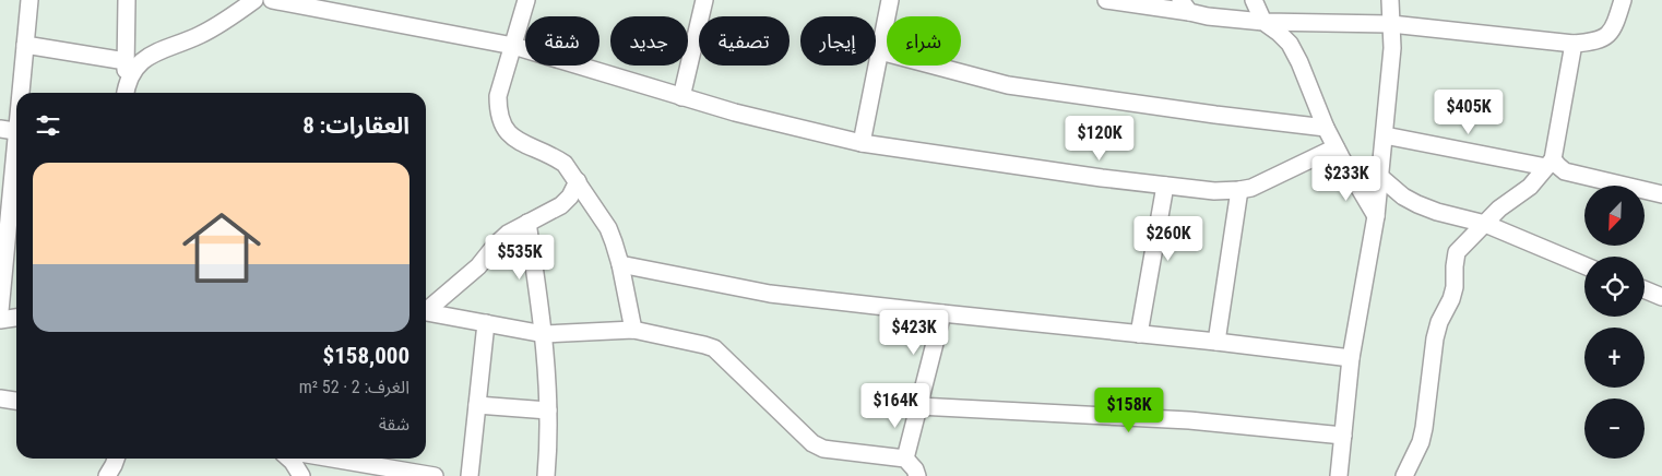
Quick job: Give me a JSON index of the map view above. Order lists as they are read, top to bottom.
{
  "north": "bottom left",
  "page": {
    "chip": [
      "شراء",
      "إيجار",
      "تصفية",
      "جديد",
      "شقة"
    ],
    "price": [
      "$405K",
      "$120K",
      "$233K",
      "$260K",
      "$535K",
      "$423K",
      "$164K",
      "$158K"
    ],
    "heading": "العقارات: 8",
    "list": [
      {
        "name": "$158,000",
        "note": "الغرف: 2 · 52 m² · شقة"
      }
    ],
    "map_buttons": ["+", "−"]
  }
}
